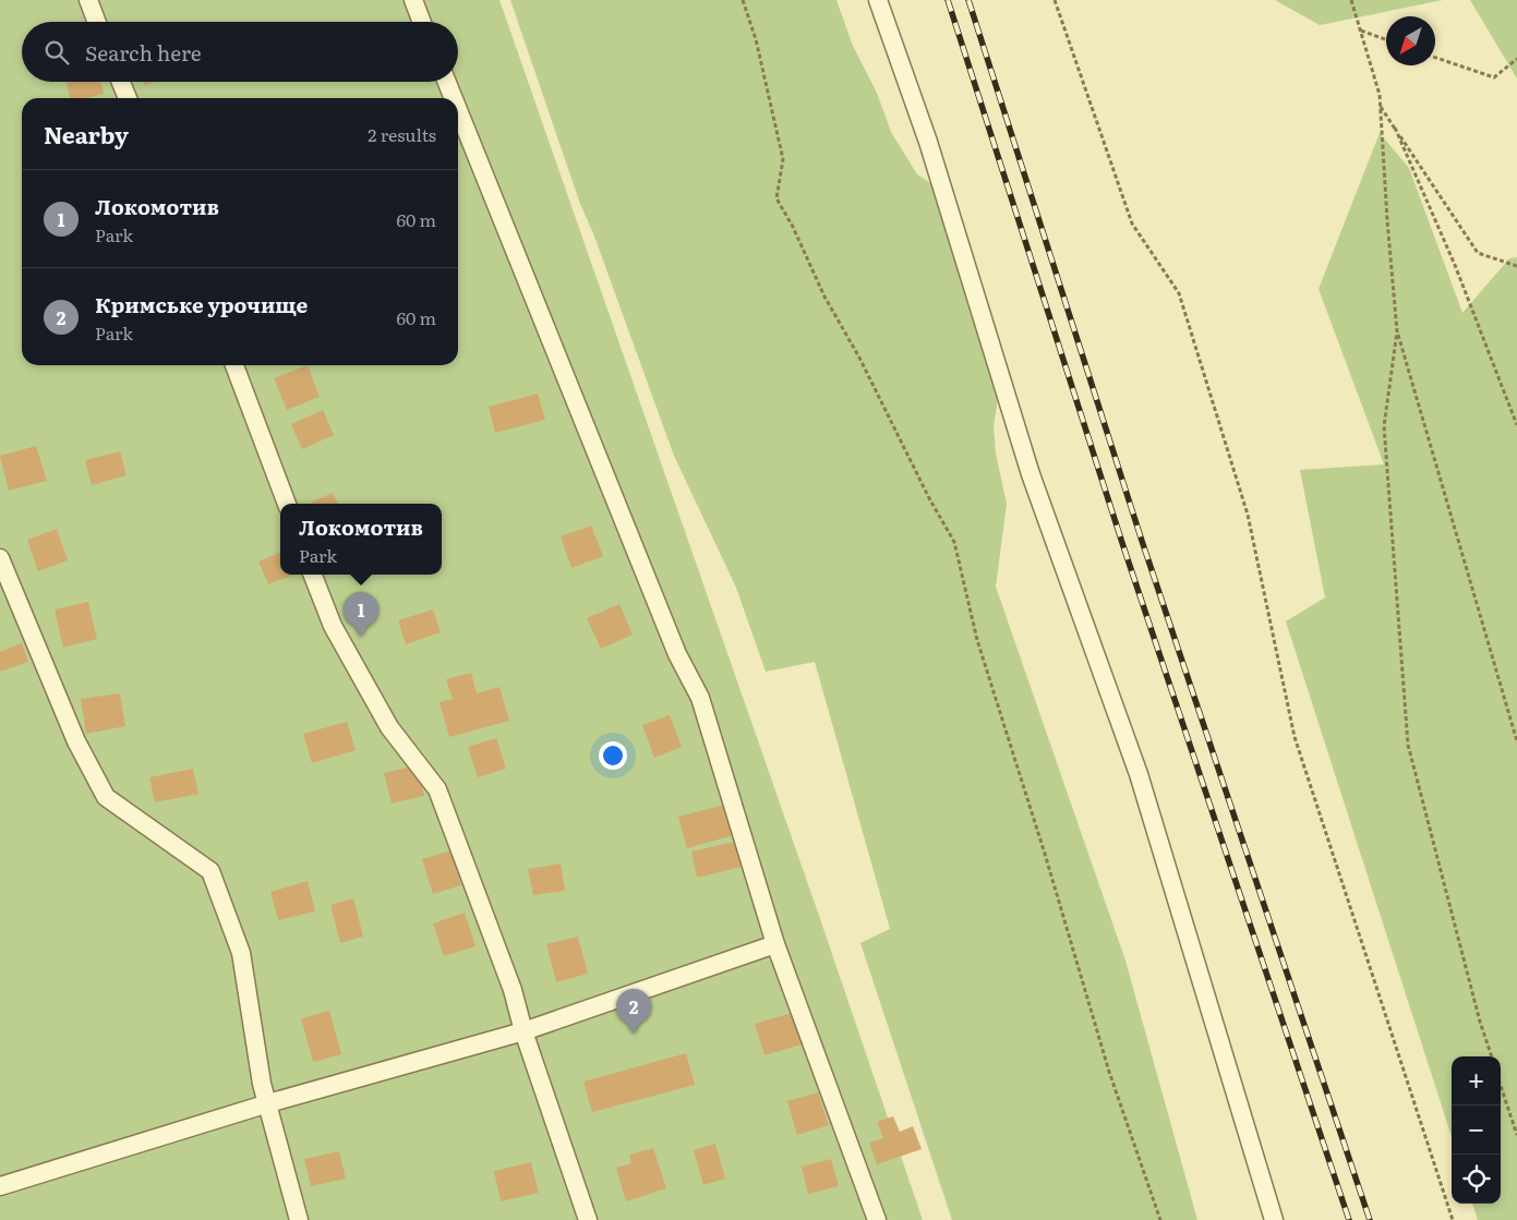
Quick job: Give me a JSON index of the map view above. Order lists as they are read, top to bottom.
{
  "north": "bottom left",
  "page": {
    "search": "Search here",
    "heading": ["Nearby", "2 results"],
    "list": [
      {
        "mark": "1",
        "name": "Локомотив",
        "note": "Park",
        "value": "60 m"
      },
      {
        "mark": "2",
        "name": "Кримське урочище",
        "note": "Park",
        "value": "60 m"
      }
    ],
    "popup": ["Локомотив", "Park"],
    "pins": ["1", "2"],
    "map_buttons": ["+", "−"]
  }
}
